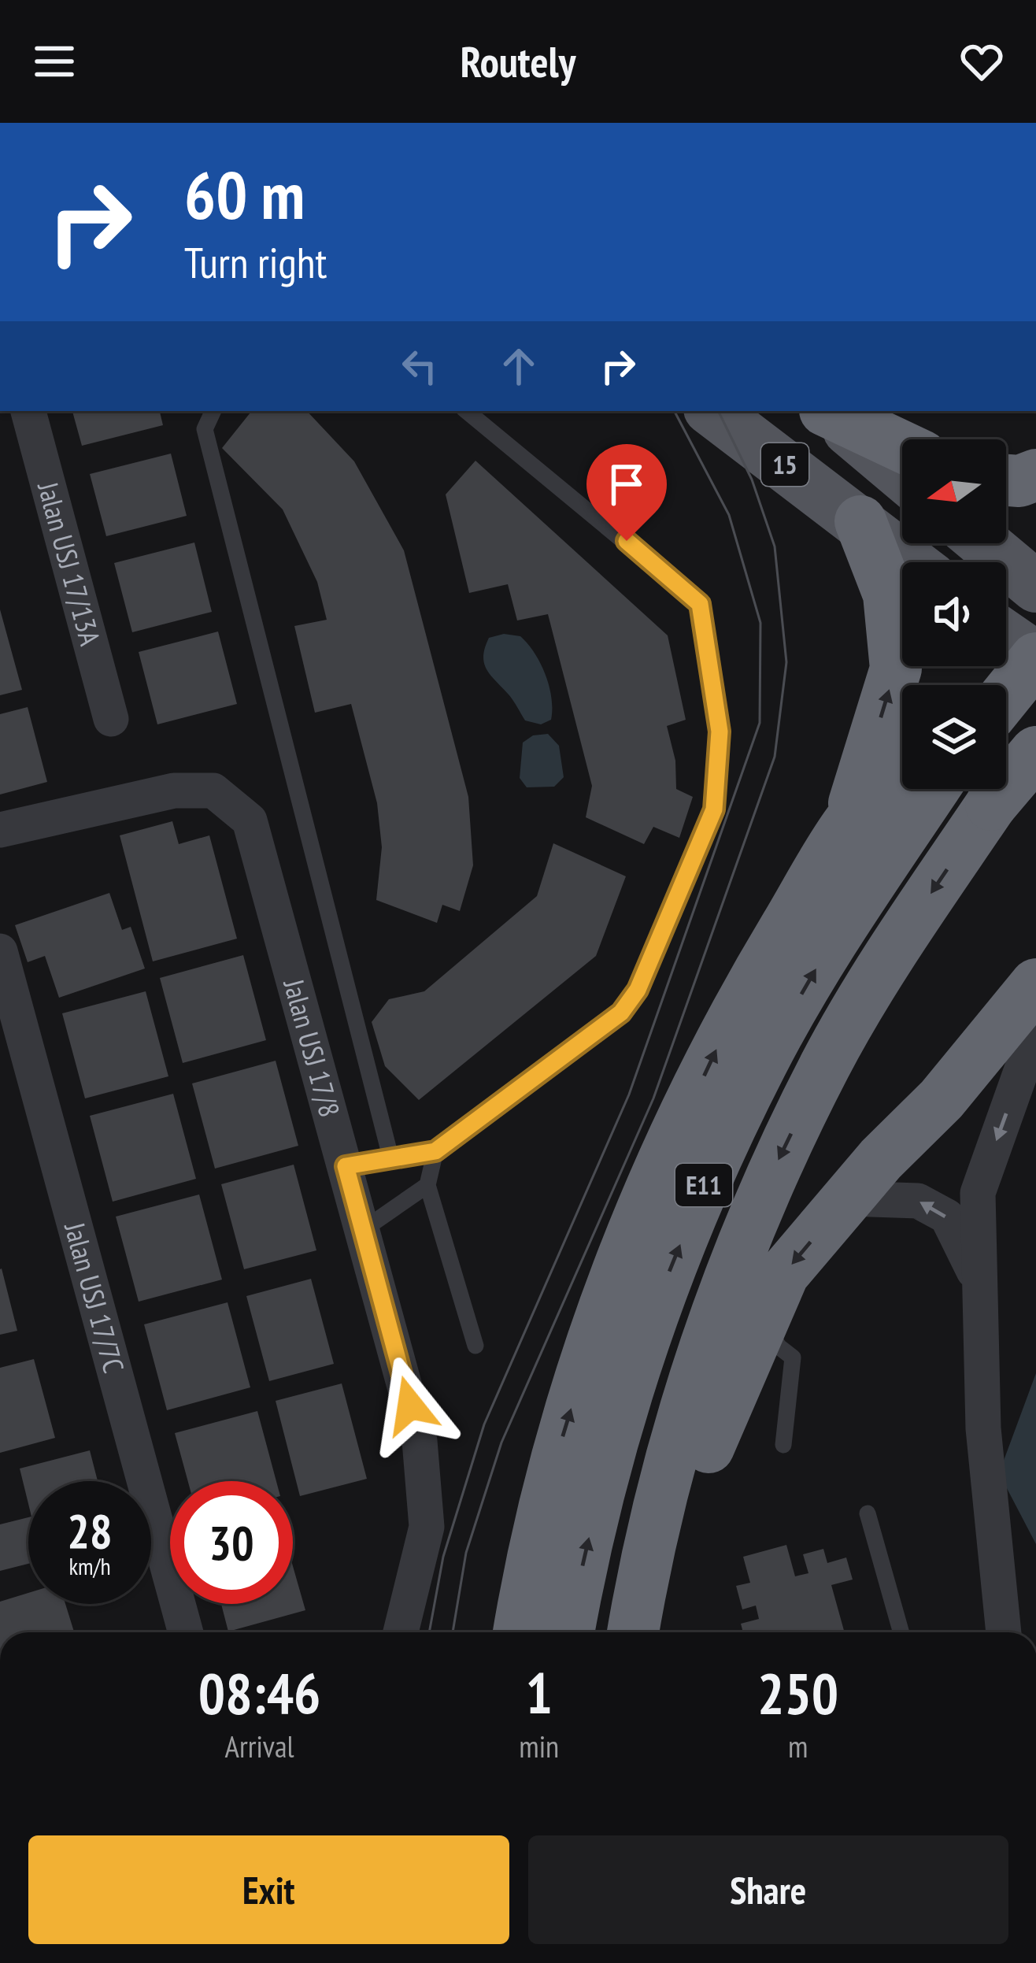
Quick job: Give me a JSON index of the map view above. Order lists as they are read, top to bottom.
{
  "streets": {
    "highway": ["E11"],
    "main road": ["15"],
    "street": ["Jalan USJ 17/13A", "Jalan USJ 17/8", "Jalan USJ 17/7C"]
  },
  "north": "left",
  "page": {
    "header": "Routely",
    "turn": ["60 m", "Turn right"],
    "speed": "28 km/h",
    "limit": "30",
    "eta": [
      "08:46",
      "Arrival",
      "1",
      "min",
      "250",
      "m"
    ],
    "buttons": ["Exit", "Share"]
  }
}
